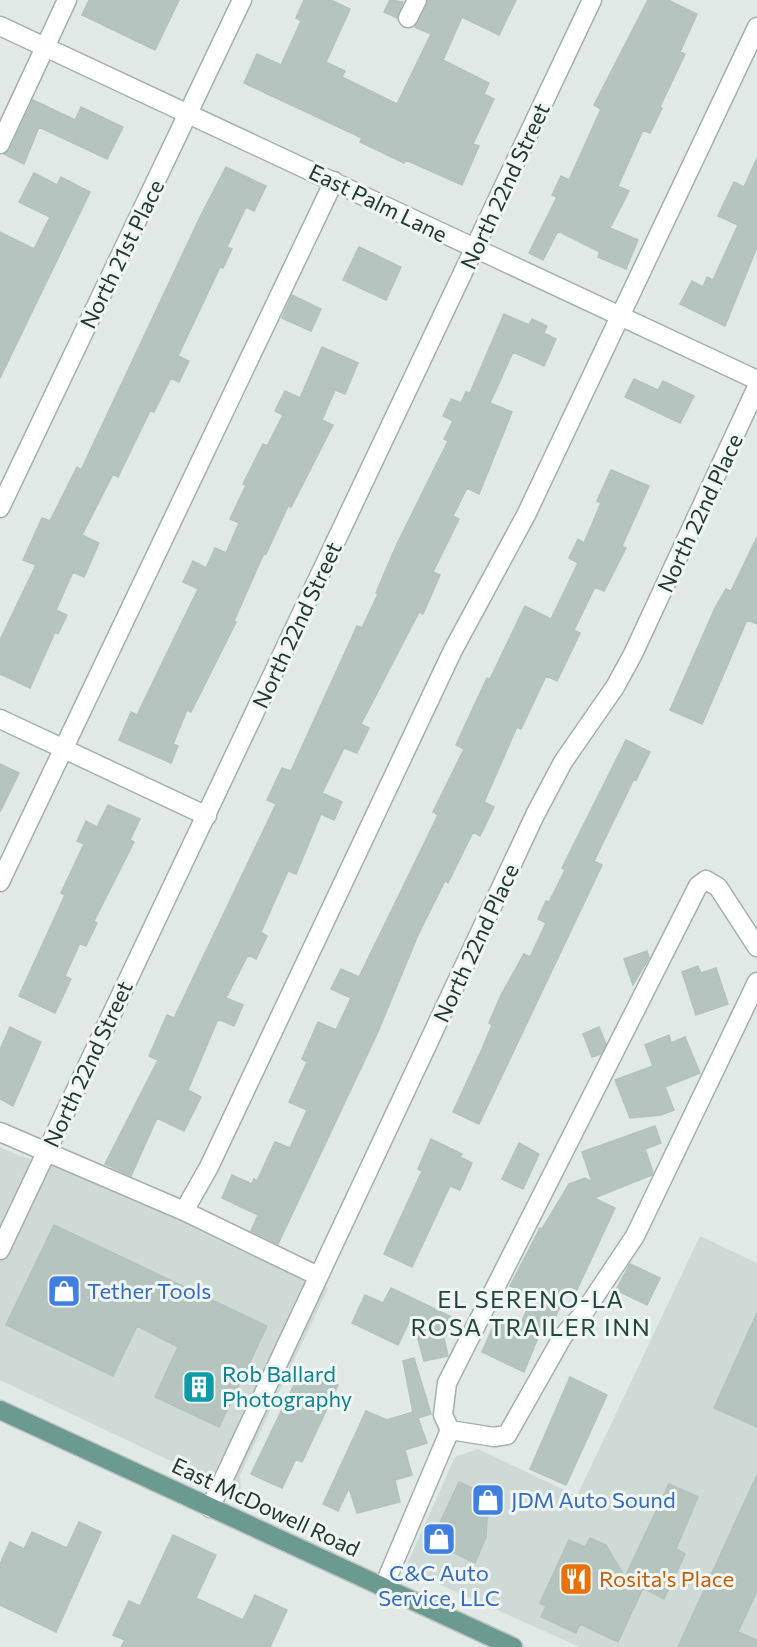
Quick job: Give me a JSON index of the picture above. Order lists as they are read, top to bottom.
{
  "streets": {
    "main road": ["East McDowell Road"],
    "street": [
      "North 22nd Street",
      "East Palm Lane",
      "North 21st Place",
      "North 22nd Place"
    ]
  },
  "crossings": [
    ["North 22nd Street", "East Palm Lane"],
    ["East Palm Lane", "North 21st Place"],
    ["North 22nd Place", "East McDowell Road"]
  ],
  "districts": ["EL SERENO-LA ROSA TRAILER INN"],
  "places": {
    "shop": ["Tether Tools", "JDM Auto Sound", "C&C Auto Service, LLC"],
    "building": ["Rob Ballard Photography"],
    "restaurant": ["Rosita's Place"]
  }
}
